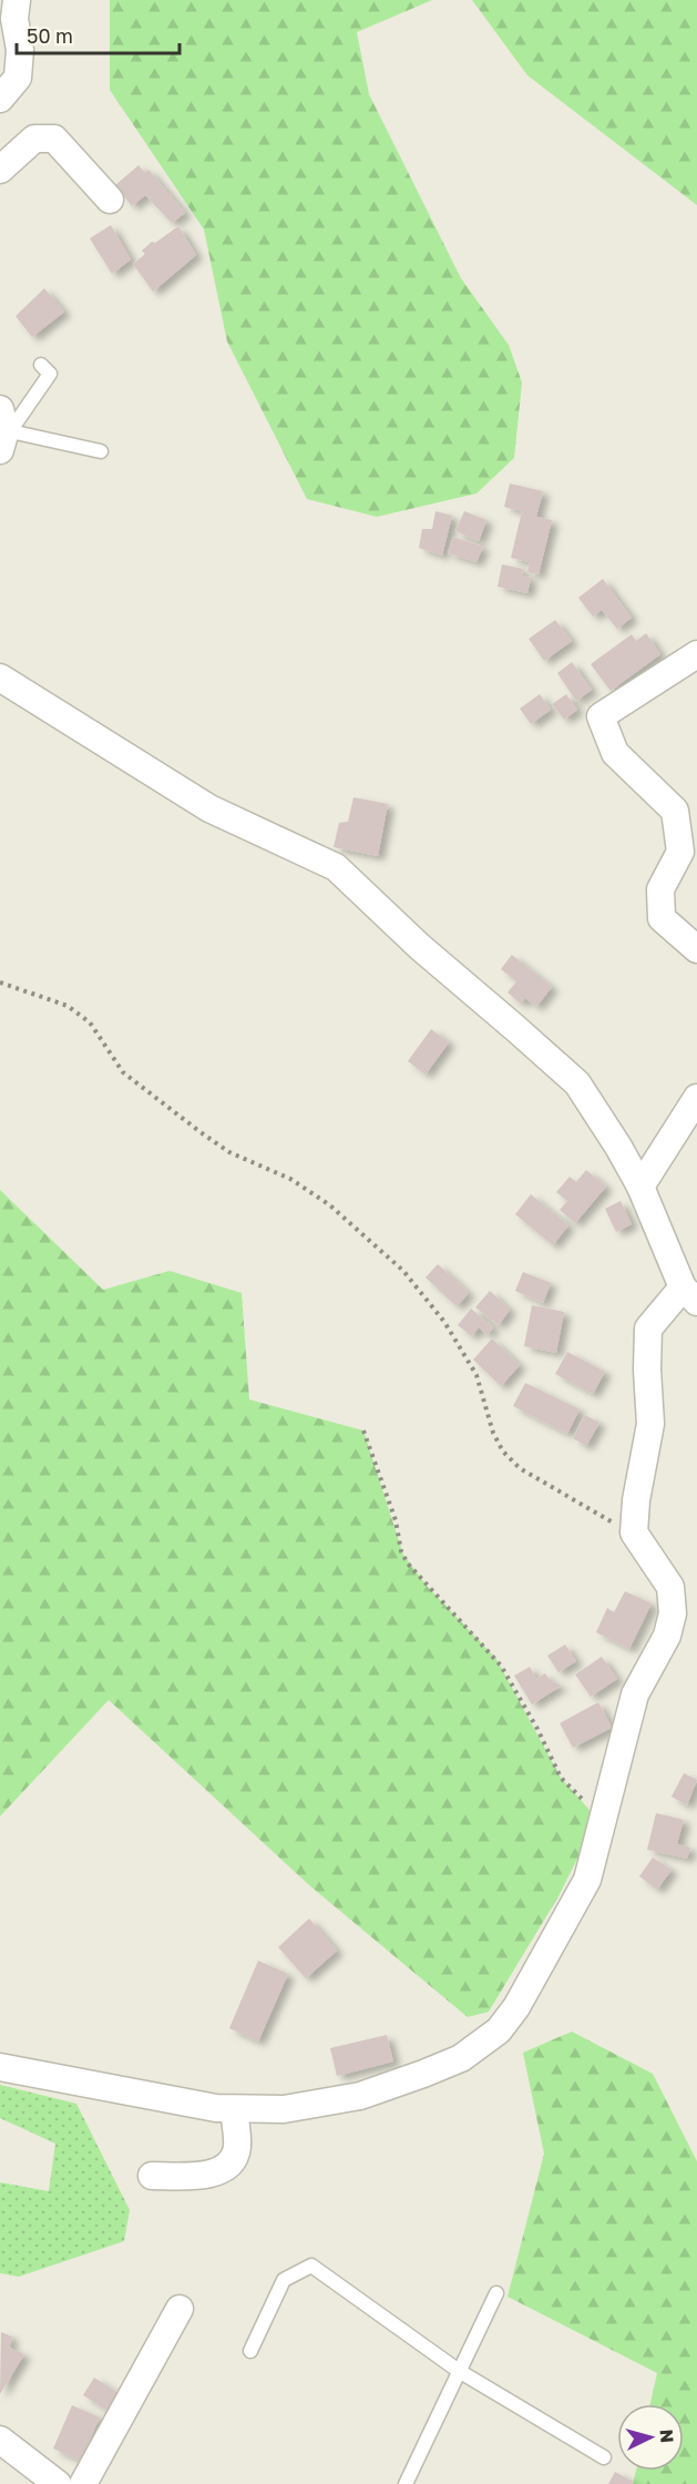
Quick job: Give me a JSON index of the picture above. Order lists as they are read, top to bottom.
{
  "scale_bar": "50 m",
  "north": "right"
}
